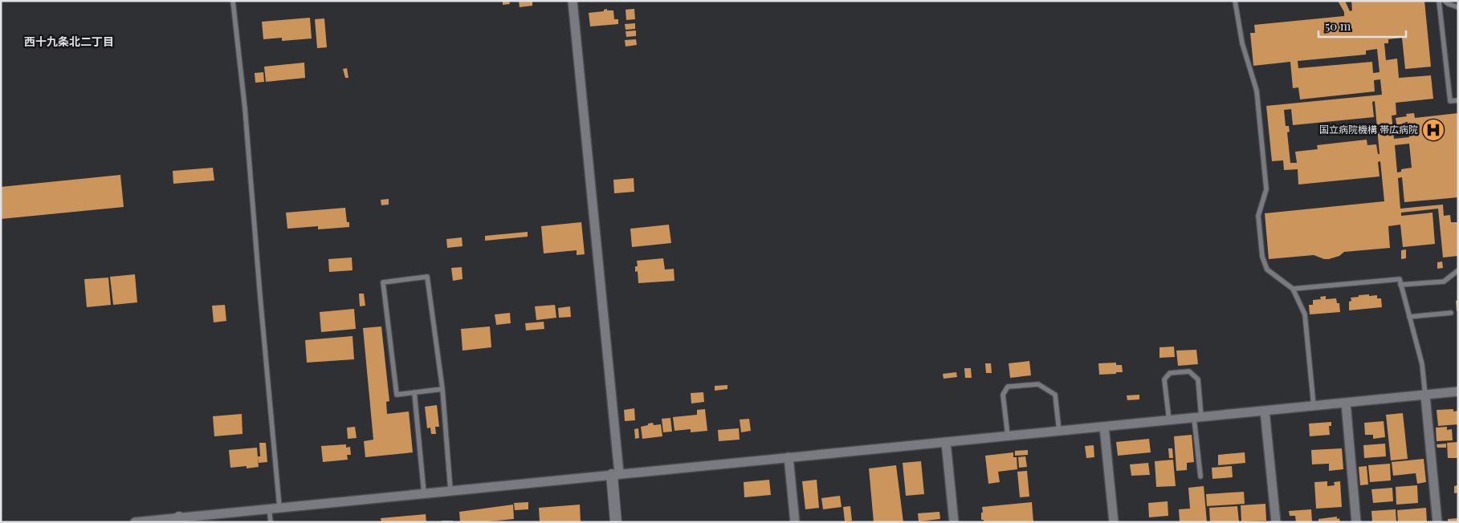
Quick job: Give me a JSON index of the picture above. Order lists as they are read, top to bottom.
{
  "districts": ["西十九条北二丁目"],
  "places": {
    "hospital": ["国立病院機構 帯広病院"]
  },
  "scale_bar": "50 m"
}
